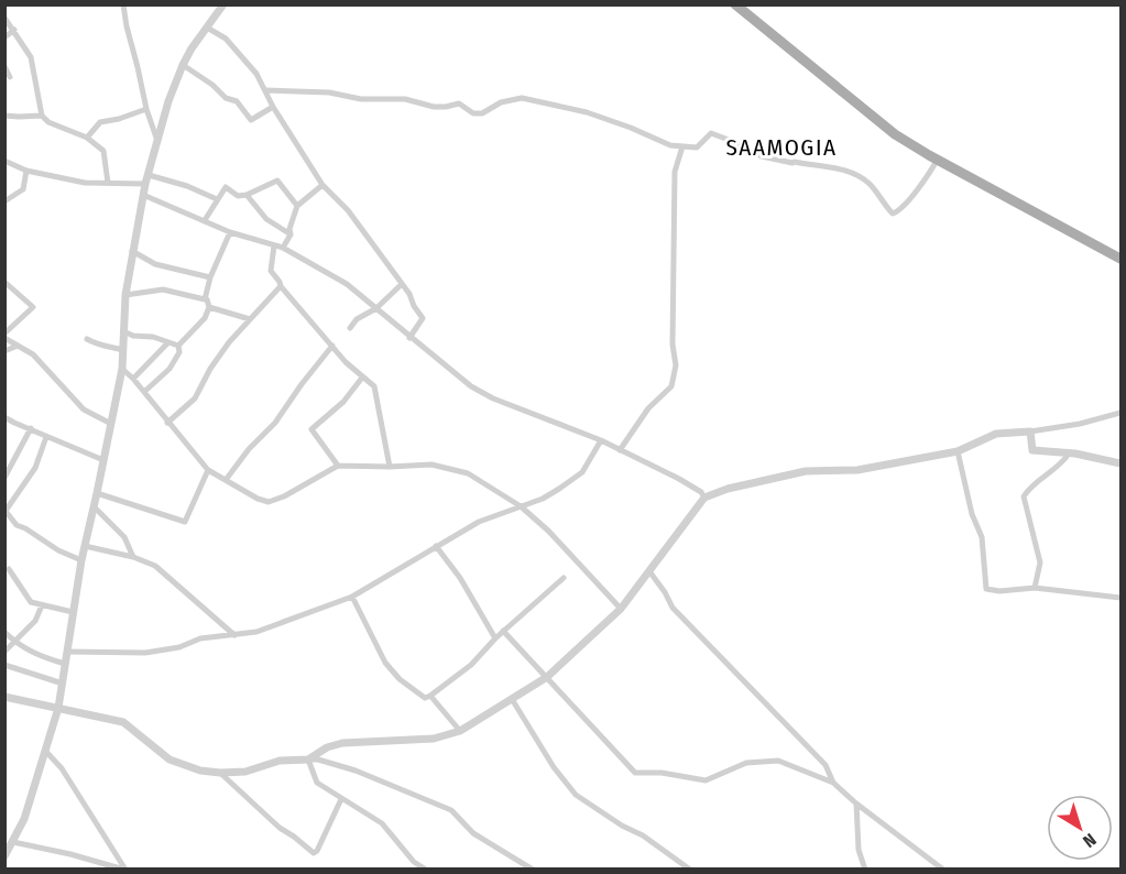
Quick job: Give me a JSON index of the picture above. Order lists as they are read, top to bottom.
{
  "districts": ["SAAMOGIA"],
  "north": "bottom right"
}
